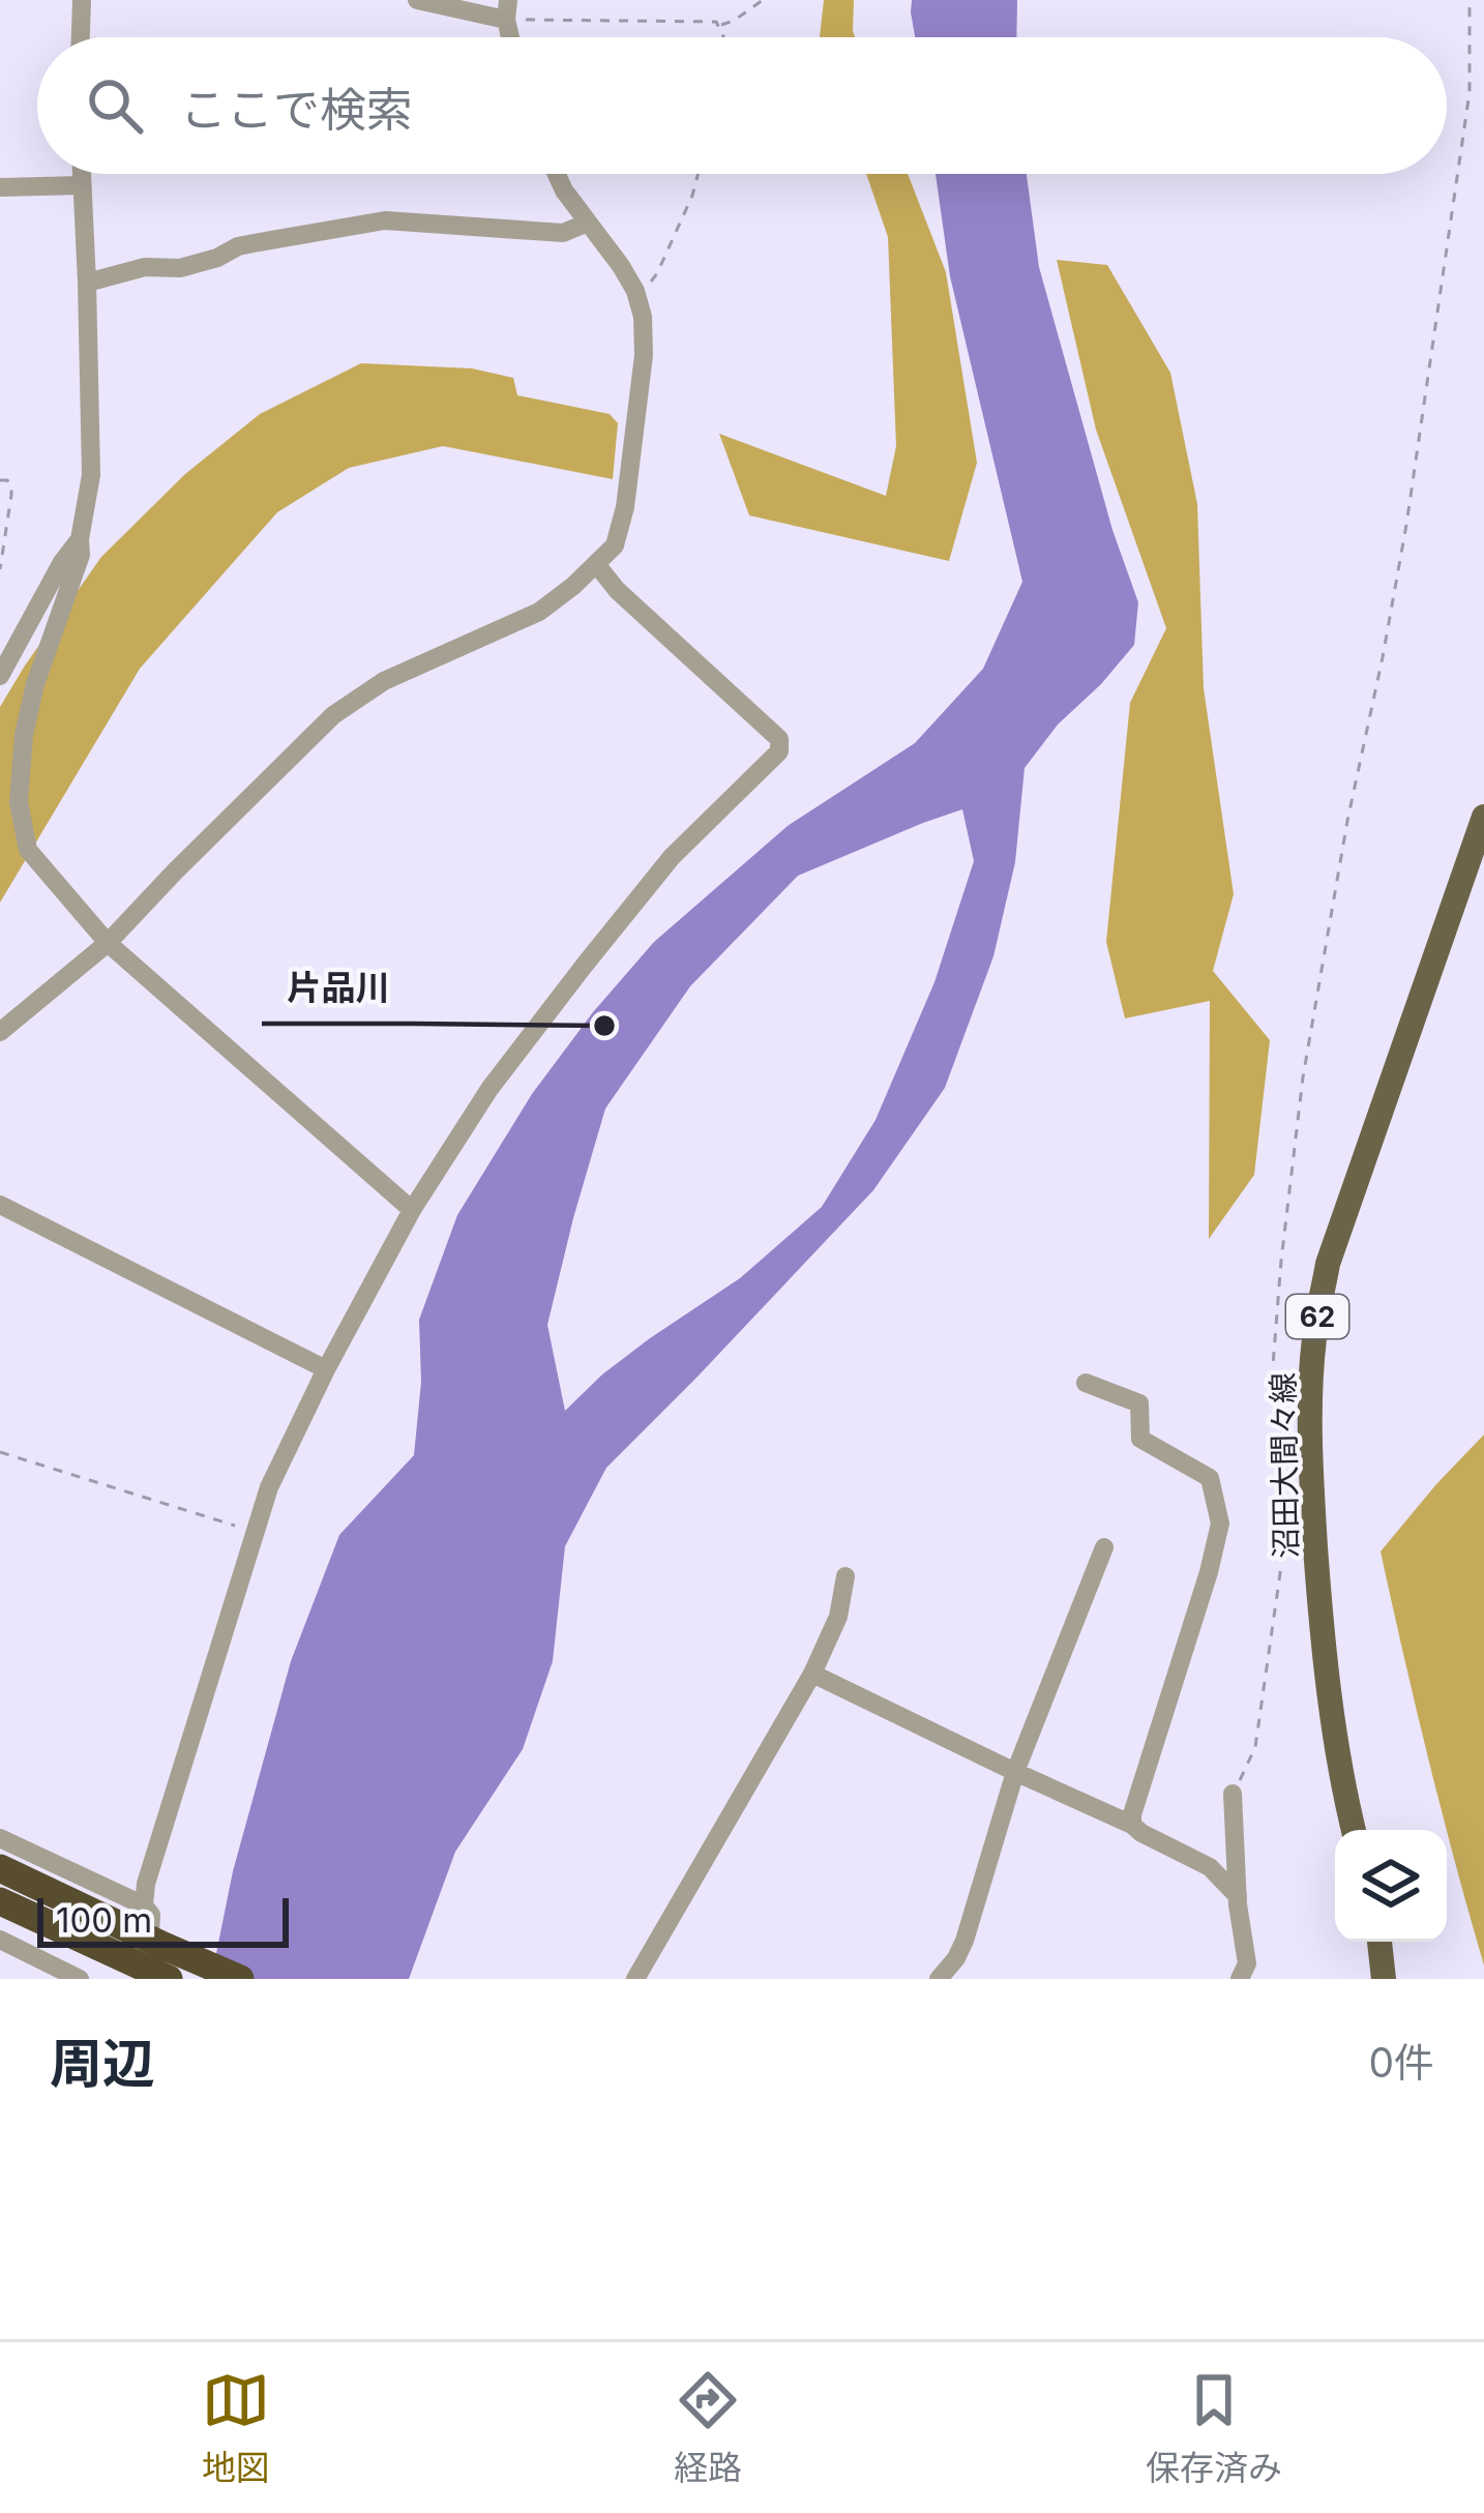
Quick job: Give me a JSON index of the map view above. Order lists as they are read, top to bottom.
{
  "streets": {
    "main road": ["62", "沼田大間々線"]
  },
  "places": ["片品川"],
  "scale_bar": "100 m",
  "page": {
    "search": "ここで検索",
    "scale": "100 m",
    "heading": ["周辺", "0件"],
    "nav": ["地図", "経路", "保存済み"]
  }
}
